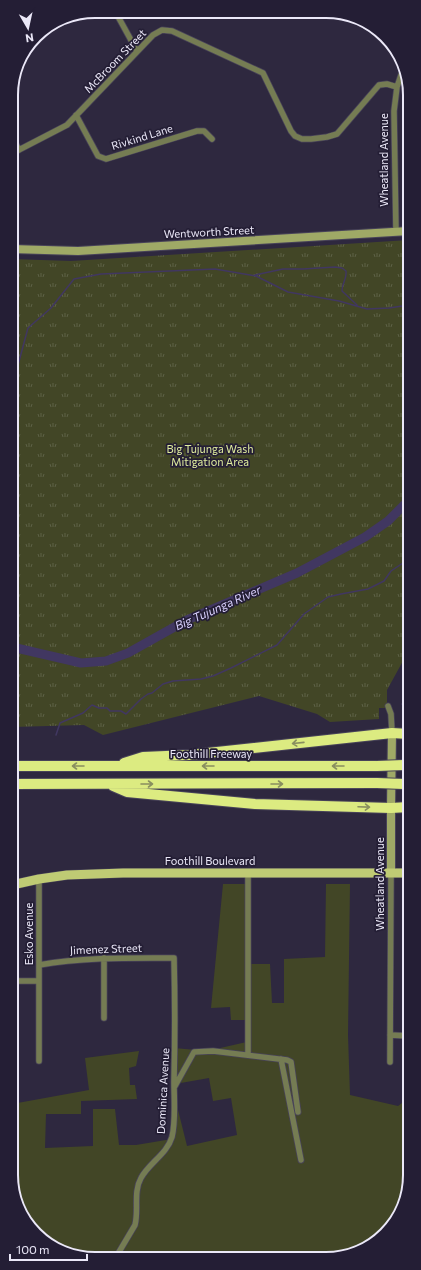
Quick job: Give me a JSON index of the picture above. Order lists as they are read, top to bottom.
{
  "streets": {
    "highway": ["Foothill Freeway"],
    "main road": ["Wheatland Avenue", "Wentworth Street", "Foothill Boulevard"],
    "street": [
      "McBroom Street",
      "Rivkind Lane",
      "Esko Avenue",
      "Jimenez Street",
      "Dominica Avenue"
    ]
  },
  "crossings": [
    ["McBroom Street", "Rivkind Lane"],
    ["McBroom Street", "Wheatland Avenue"],
    ["Wheatland Avenue", "Wentworth Street"],
    ["Wheatland Avenue", "Foothill Boulevard"],
    ["Foothill Boulevard", "Esko Avenue"],
    ["Esko Avenue", "Jimenez Street"],
    ["Jimenez Street", "Dominica Avenue"]
  ],
  "water": ["Big Tujunga River"],
  "parks": ["Big Tujunga Wash Mitigation Area"],
  "scale_bar": "100 m",
  "north": "bottom"
}
